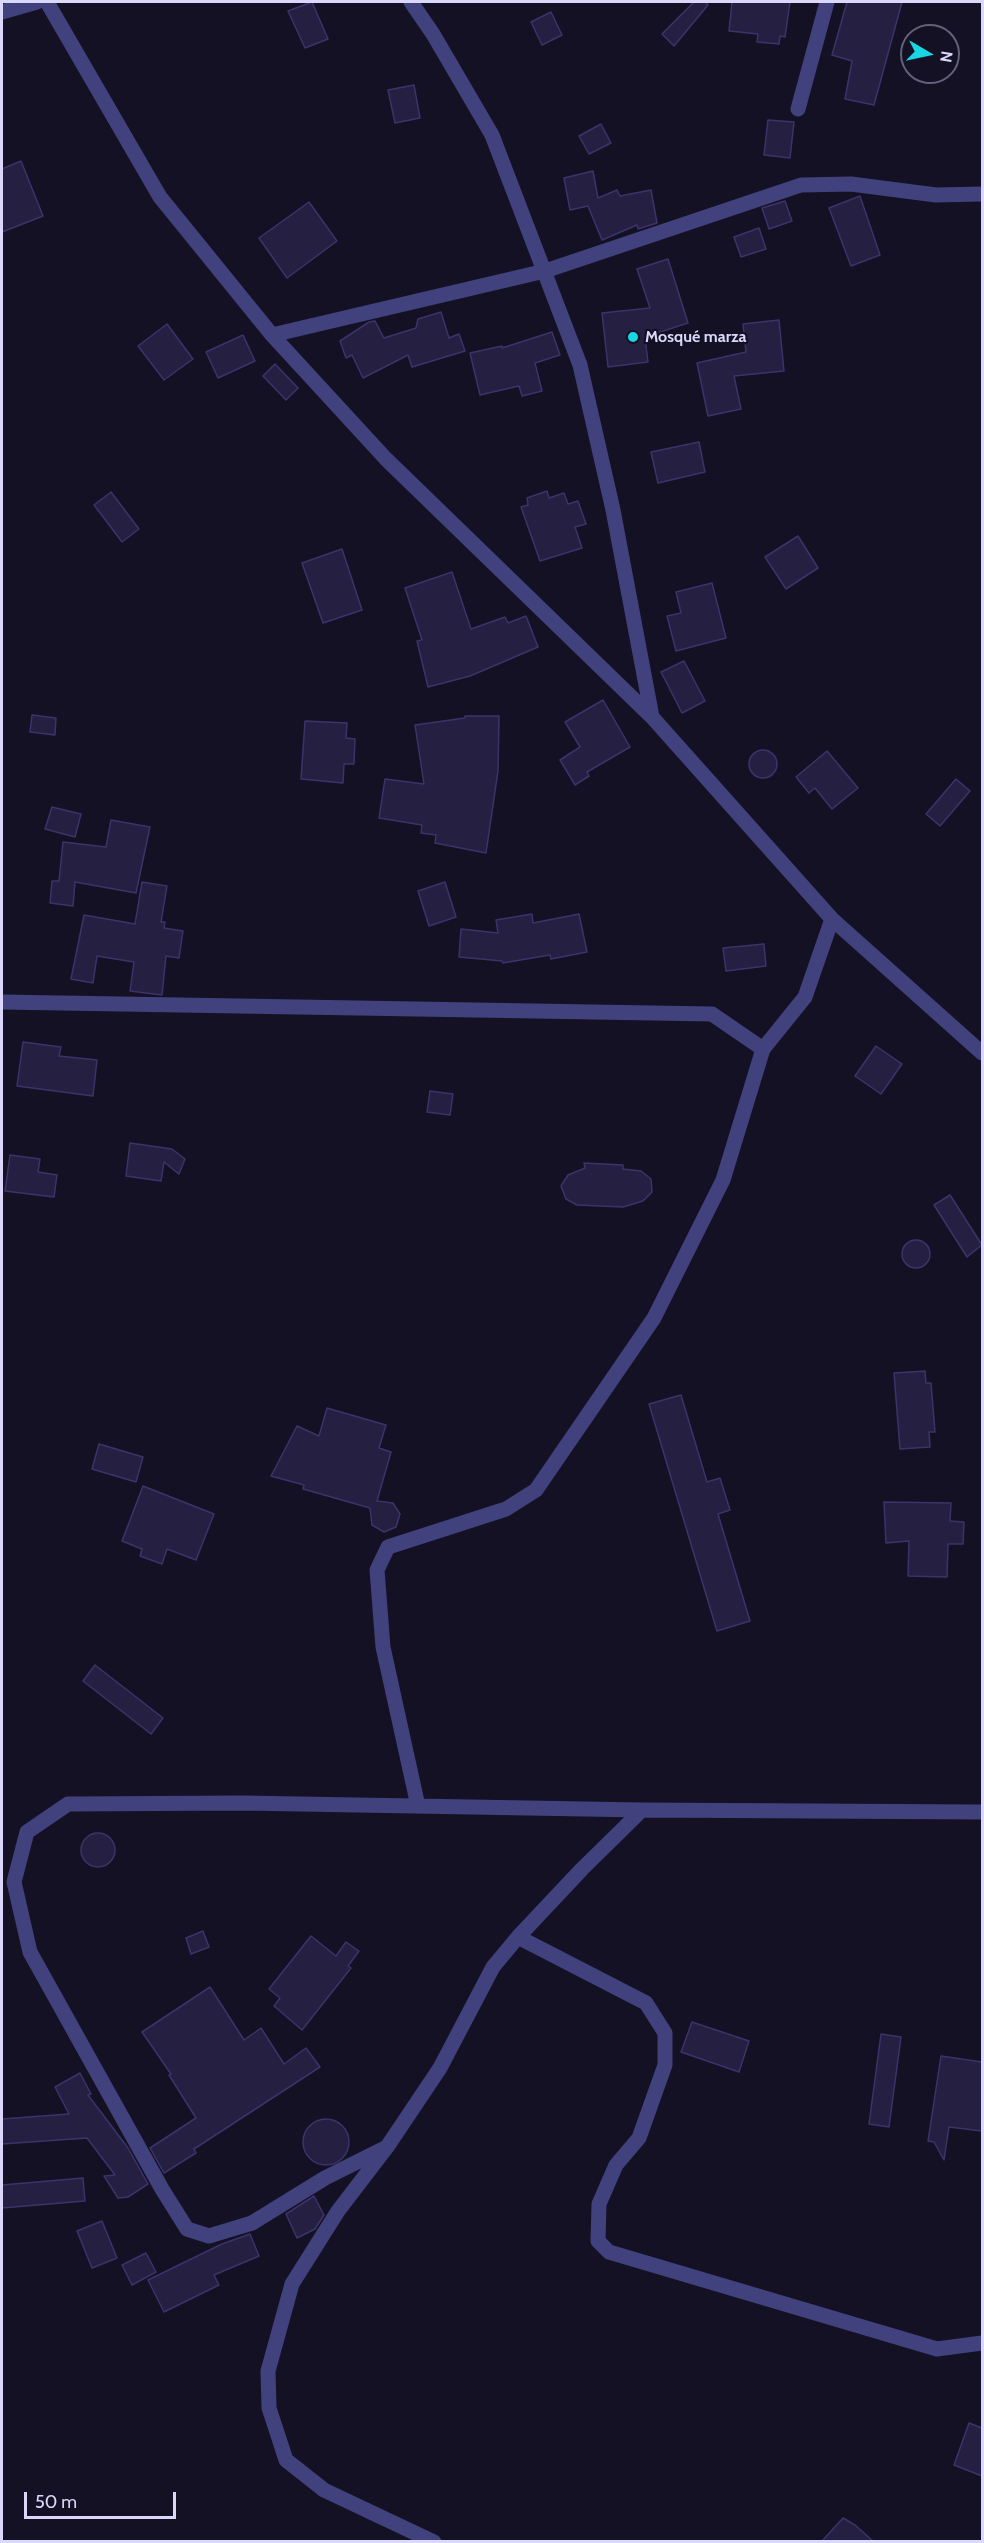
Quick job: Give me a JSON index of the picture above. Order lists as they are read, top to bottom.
{
  "places": ["Mosqué marza"],
  "scale_bar": "50 m",
  "north": "right"
}
